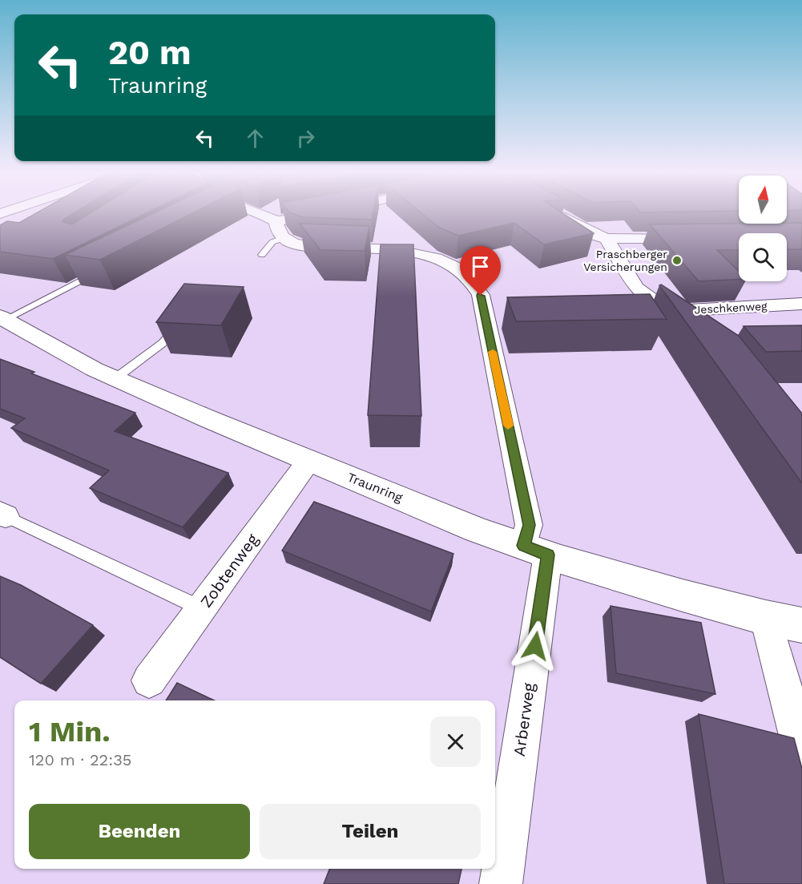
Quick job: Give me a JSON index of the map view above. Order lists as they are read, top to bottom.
{
  "streets": {
    "street": [
      "Jeschkenweg",
      "Traunring",
      "Zobtenweg",
      "Arberweg"
    ]
  },
  "crossings": [
    ["Traunring", "Zobtenweg"],
    ["Traunring", "Arberweg"]
  ],
  "places": ["Praschberger Versicherungen"],
  "north": "top",
  "page": {
    "turn": ["20 m", "Traunring"],
    "heading": ["1 Min.", "120 m · 22:35"],
    "buttons": ["Beenden", "Teilen"]
  }
}
